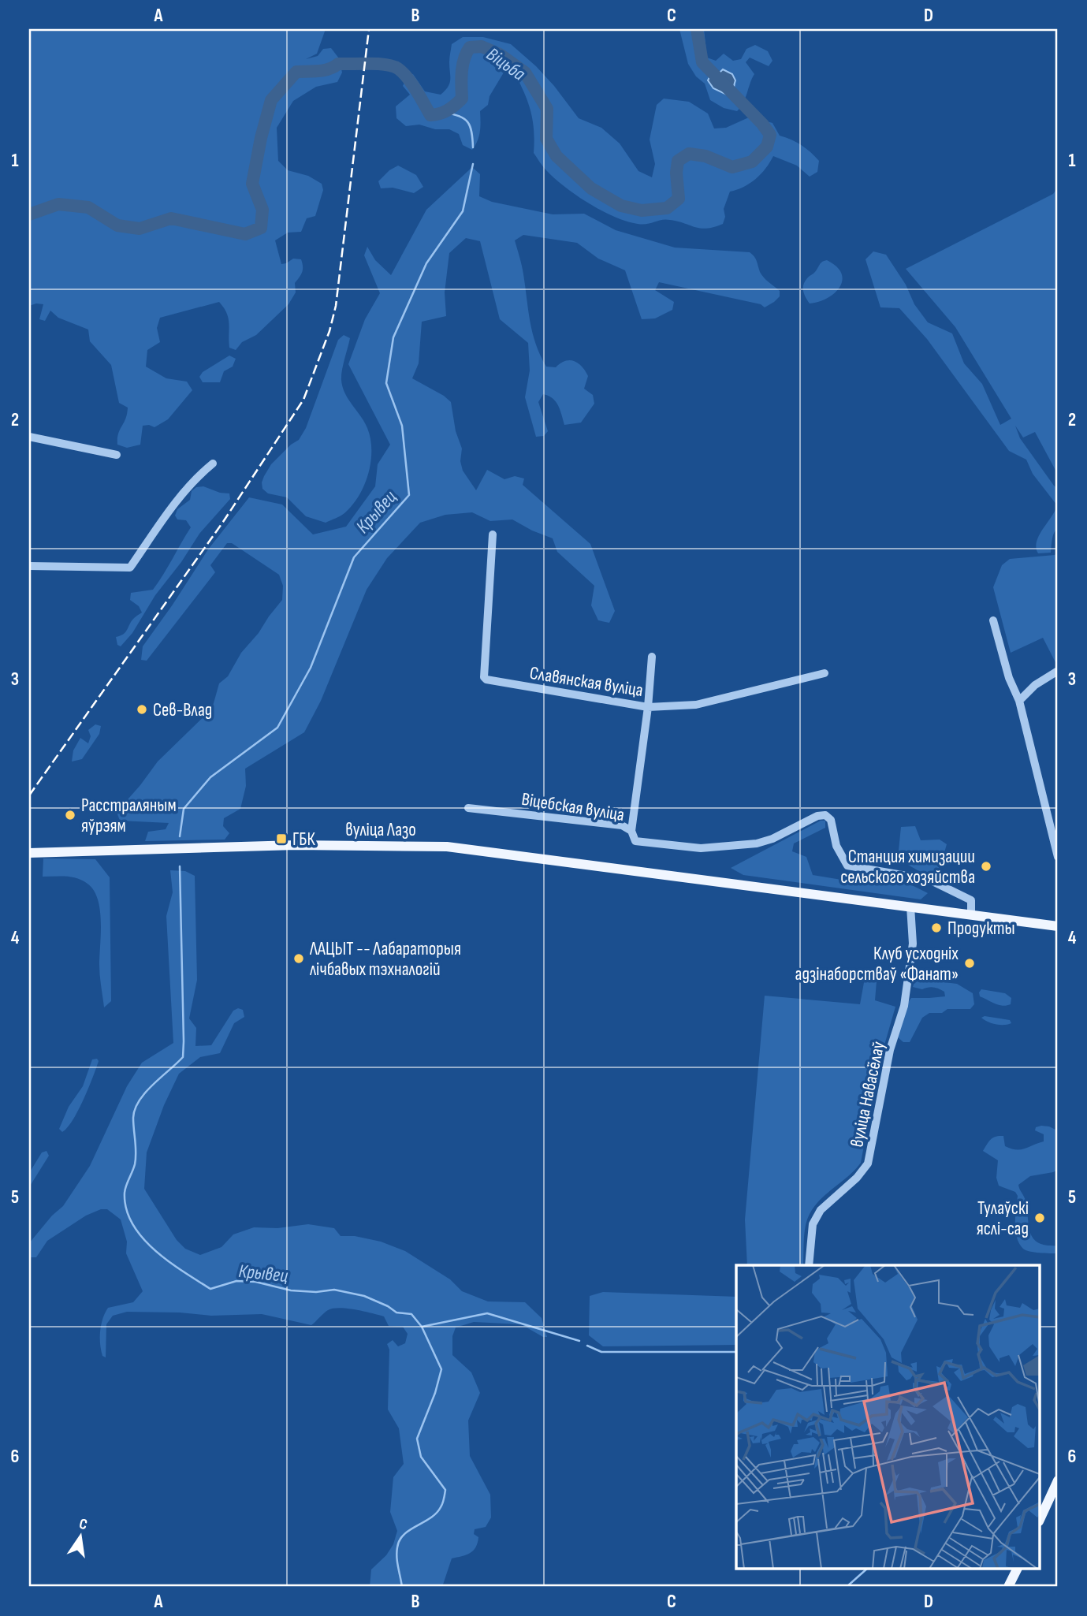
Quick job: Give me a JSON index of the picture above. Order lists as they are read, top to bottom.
{
  "streets": {
    "main road": ["вуліца Лазо"],
    "street": ["Славянская вуліца", "Віцебская вуліца", "вуліца Навасёлаў"]
  },
  "crossings": [
    ["Віцебская вуліца", "вуліца Лазо"],
    ["вуліца Лазо", "вуліца Навасёлаў"]
  ],
  "water": ["Віцьба", "Крывец"],
  "places": {
    "other": [
      "Сев-Влад",
      "Расстраляным яўрэям",
      "Станция химизации сельского хозяйства",
      "Продукты",
      "ЛАЦЫТ -- Лабараторыя лічбавых тэхналогій",
      "Клуб усходніх адзінаборстваў «Фанат»",
      "Тулаўскі яслі-сад"
    ],
    "transit": ["ГБК"]
  },
  "north": "top",
  "grid": {
    "columns": [
      "A",
      "B",
      "C",
      "D"
    ],
    "rows": [
      "1",
      "2",
      "3",
      "4",
      "5",
      "6"
    ]
  }
}
